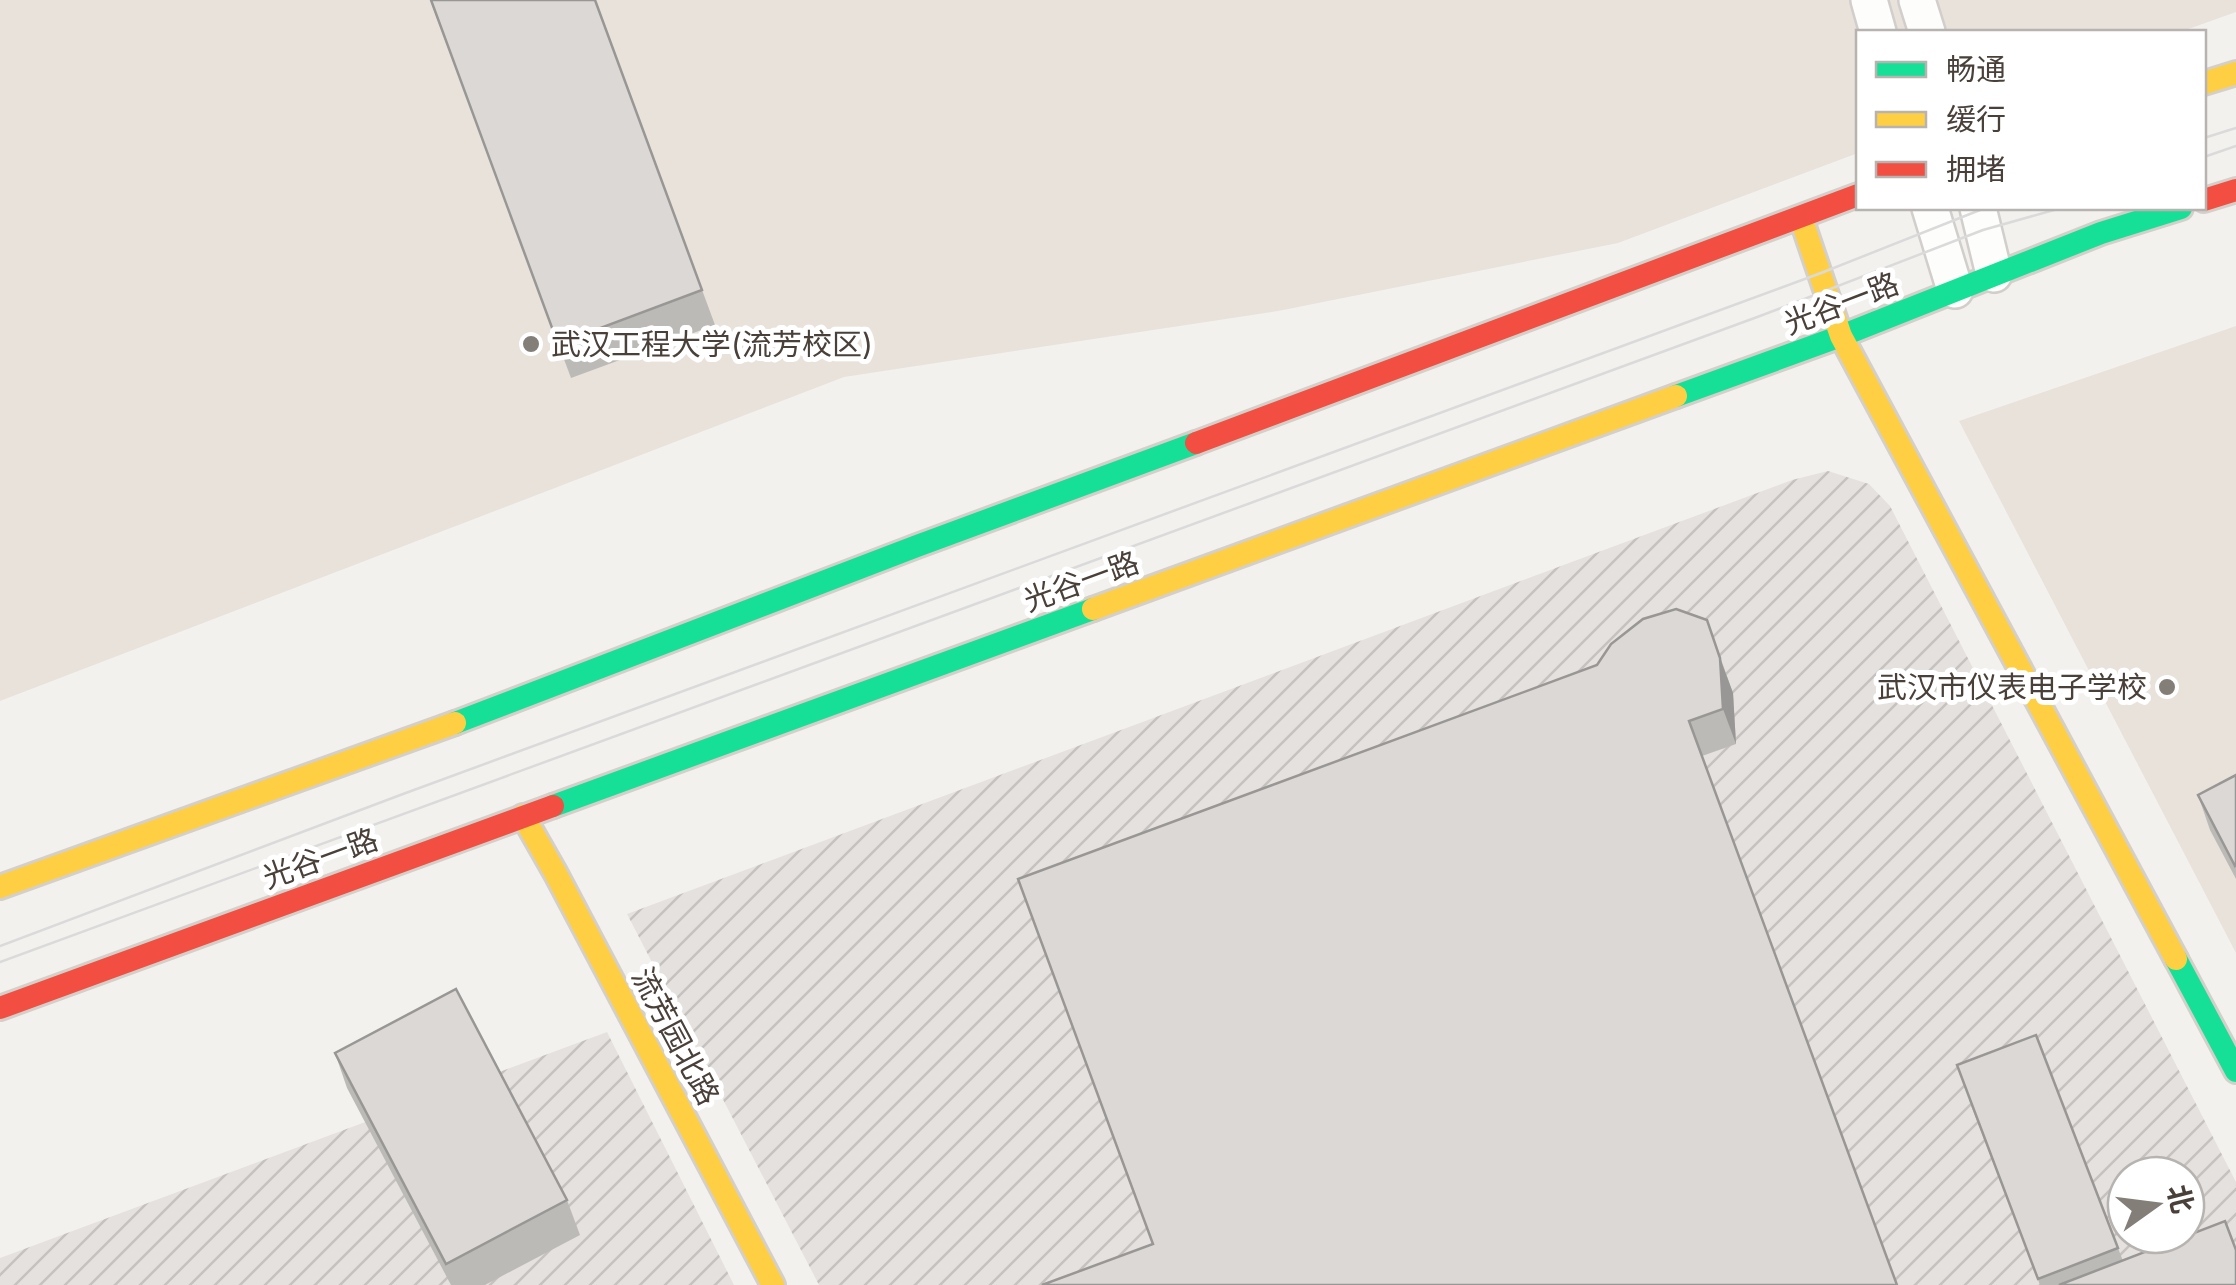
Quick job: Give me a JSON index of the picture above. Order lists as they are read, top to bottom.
{
  "streets": {
    "main road": ["光谷一路", "流芳园北路"]
  },
  "crossings": [
    ["光谷一路", "流芳园北路"]
  ],
  "places": ["武汉工程大学(流芳校区)", "武汉市仪表电子学校"],
  "legend": ["畅通", "缓行", "拥堵"],
  "north": "right"
}
